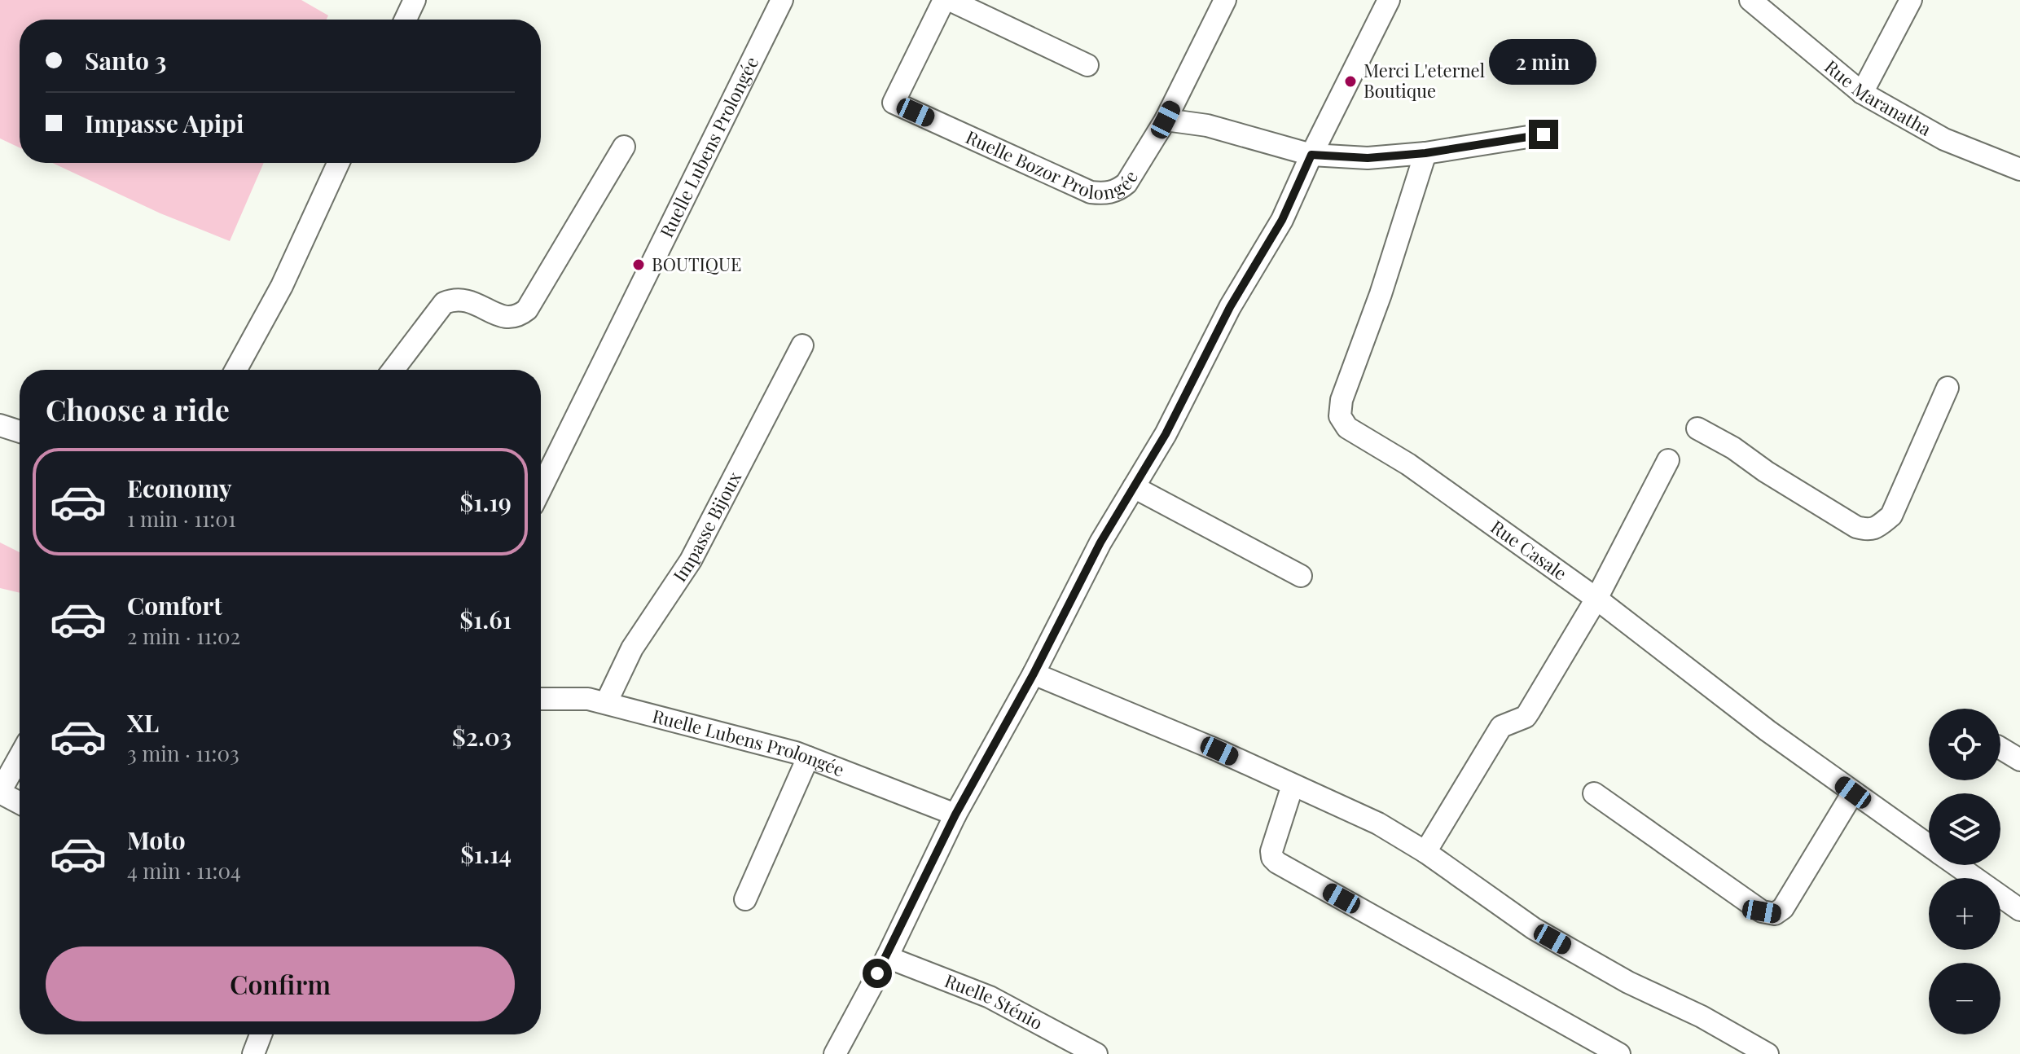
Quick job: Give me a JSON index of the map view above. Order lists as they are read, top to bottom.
{
  "streets": {
    "street": [
      "Rue Maranatha",
      "Ruelle Lubens Prolongée",
      "Ruelle Bozor Prolongée",
      "Impasse Bijoux",
      "Rue Casale",
      "Ruelle Sténio"
    ]
  },
  "crossings": [
    ["Ruelle Lubens Prolongée", "Impasse Bijoux"]
  ],
  "places": ["Merci L'eternel Boutique", "BOUTIQUE"],
  "page": {
    "banner": ["Santo 3", "Impasse Apipi"],
    "bubble": "2 min",
    "heading": "Choose a ride",
    "list": [
      {
        "name": "Economy",
        "note": "1 min · 11:01",
        "value": "$1.19"
      },
      {
        "name": "Comfort",
        "note": "2 min · 11:02",
        "value": "$1.61"
      },
      {
        "name": "XL",
        "note": "3 min · 11:03",
        "value": "$2.03"
      },
      {
        "name": "Moto",
        "note": "4 min · 11:04",
        "value": "$1.14"
      }
    ],
    "map_buttons": ["+", "−"],
    "buttons": "Confirm"
  }
}
